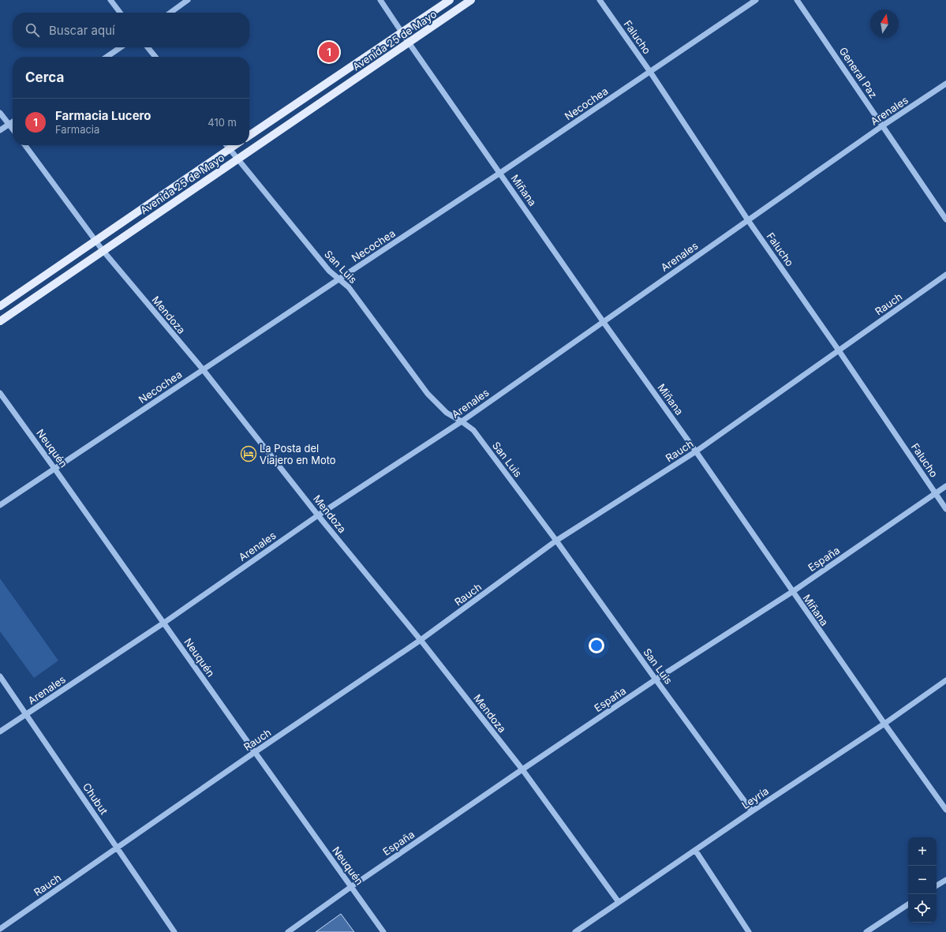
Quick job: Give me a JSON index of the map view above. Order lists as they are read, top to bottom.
{
  "streets": {
    "main road": ["Avenida 25 de Mayo"],
    "street": [
      "Falucho",
      "General Paz",
      "Necochea",
      "Arenales",
      "Miñana",
      "San Luis",
      "Rauch",
      "Mendoza",
      "Neuquén",
      "España",
      "Leyría",
      "Chubut"
    ]
  },
  "crossings": [
    ["Falucho", "Necochea"],
    ["Falucho", "Arenales"],
    ["Falucho", "Rauch"],
    ["Falucho", "España"],
    ["Avenida 25 de Mayo", "Miñana"],
    ["Avenida 25 de Mayo", "San Luis"],
    ["Avenida 25 de Mayo", "Mendoza"],
    ["General Paz", "Arenales"],
    ["Necochea", "Miñana"],
    ["Necochea", "San Luis"],
    ["Necochea", "Mendoza"],
    ["Necochea", "Neuquén"],
    ["Arenales", "Miñana"],
    ["Arenales", "San Luis"],
    ["Arenales", "Mendoza"],
    ["Arenales", "Neuquén"],
    ["Arenales", "Chubut"],
    ["Miñana", "Rauch"],
    ["Miñana", "España"],
    ["Miñana", "Leyría"],
    ["San Luis", "Rauch"],
    ["San Luis", "España"],
    ["San Luis", "Leyría"],
    ["Rauch", "Mendoza"],
    ["Rauch", "Neuquén"],
    ["Rauch", "Chubut"],
    ["Mendoza", "España"],
    ["Mendoza", "Leyría"],
    ["Neuquén", "España"]
  ],
  "places": {
    "hotel": ["La Posta del Viajero en Moto"]
  },
  "north": "top",
  "page": {
    "search": "Buscar aquí",
    "pins": "1",
    "heading": "Cerca",
    "list": [
      {
        "mark": "1",
        "name": "Farmacia Lucero",
        "note": "Farmacia",
        "value": "410 m"
      }
    ],
    "map_buttons": ["+", "−"]
  }
}
